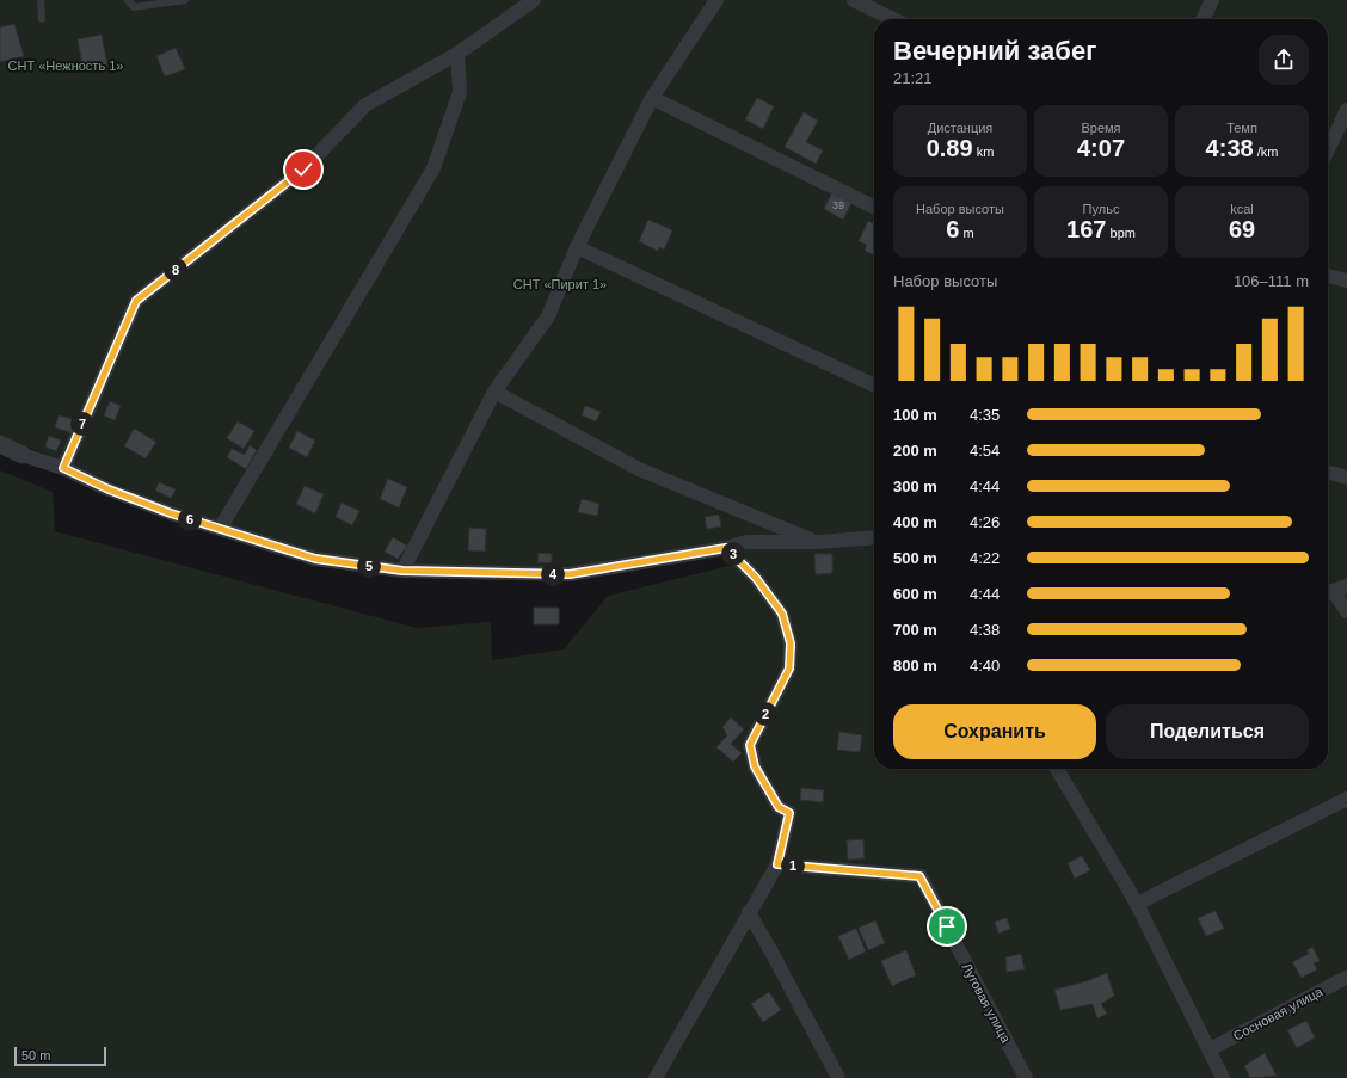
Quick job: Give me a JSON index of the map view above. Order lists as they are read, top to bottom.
{
  "streets": {
    "street": ["Луговая улица", "Сосновая улица"]
  },
  "parks": ["СНТ «Нежность 1»", "СНТ «Пирит 1»"],
  "house_numbers": ["39"],
  "scale_bar": "50 m",
  "page": {
    "heading": ["Вечерний забег", "21:21"],
    "stats": [
      ["Дистанция", "0.89 km"],
      ["Время", "4:07"],
      ["Темп", "4:38 /km"],
      ["Набор высоты", "6 m"],
      ["Пульс", "167 bpm"],
      ["kcal", "69"]
    ],
    "pins": [
      "8",
      "7",
      "6",
      "3",
      "5",
      "4",
      "2",
      "1"
    ],
    "chart": ["Набор высоты", "106–111 m"],
    "list": [
      {
        "name": "100 m",
        "note": "4:35"
      },
      {
        "name": "200 m",
        "note": "4:54"
      },
      {
        "name": "300 m",
        "note": "4:44"
      },
      {
        "name": "400 m",
        "note": "4:26"
      },
      {
        "name": "500 m",
        "note": "4:22"
      },
      {
        "name": "600 m",
        "note": "4:44"
      },
      {
        "name": "700 m",
        "note": "4:38"
      },
      {
        "name": "800 m",
        "note": "4:40"
      }
    ],
    "buttons": ["Сохранить", "Поделиться"],
    "scale": "50 m"
  }
}
